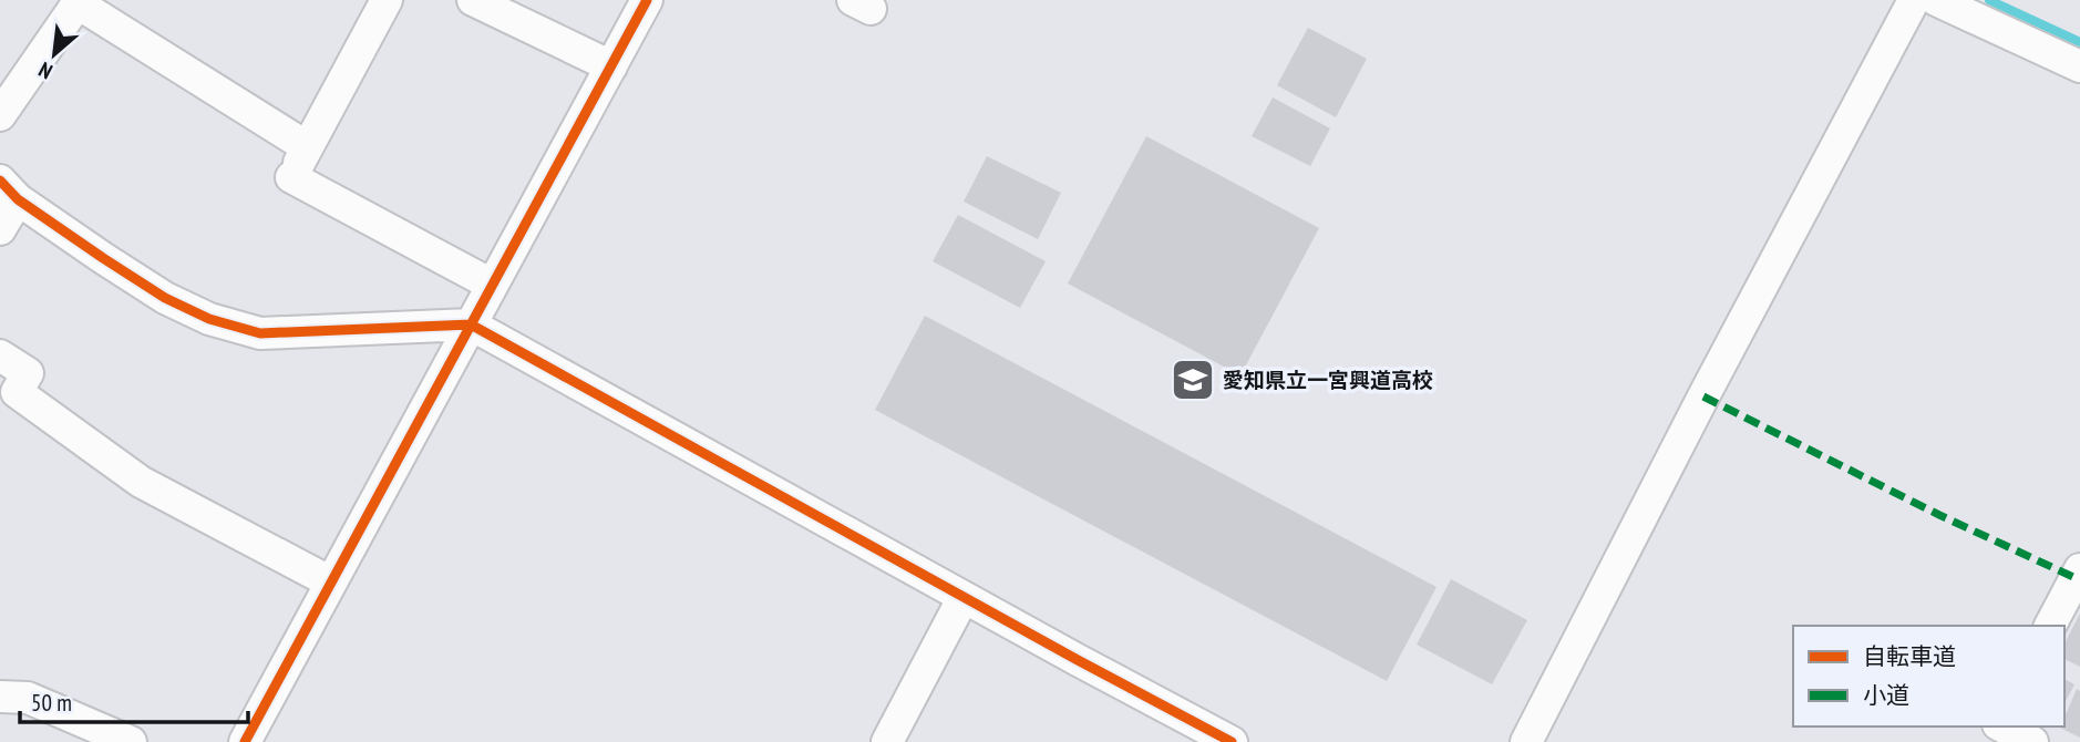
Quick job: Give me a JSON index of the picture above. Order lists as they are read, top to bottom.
{
  "places": {
    "school or university": ["愛知県立一宮興道高校"]
  },
  "legend": ["自転車道", "小道"],
  "scale_bar": "50 m",
  "north": "bottom left"
}
